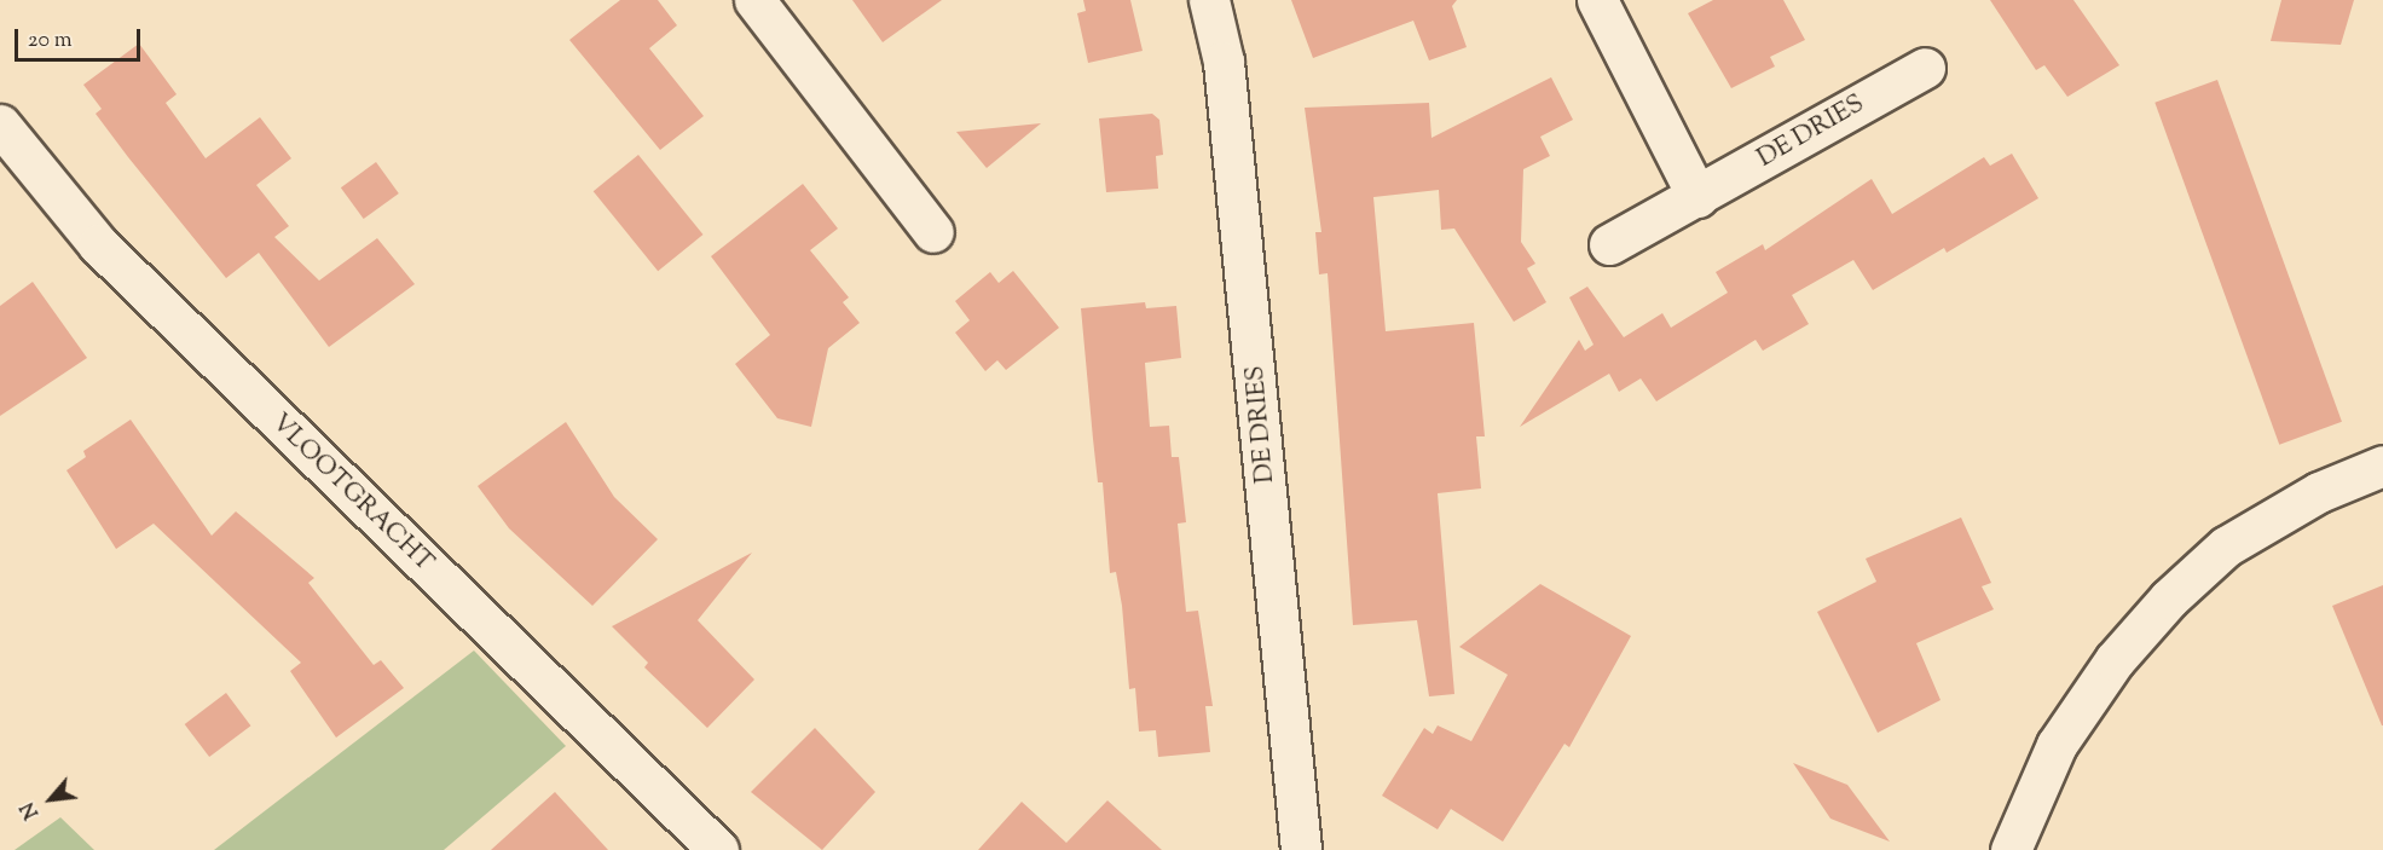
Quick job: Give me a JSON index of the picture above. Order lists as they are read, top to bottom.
{
  "streets": {
    "street": ["DE DRIES", "VLOOTGRACHT"]
  },
  "scale_bar": "20 m",
  "north": "bottom left"
}
